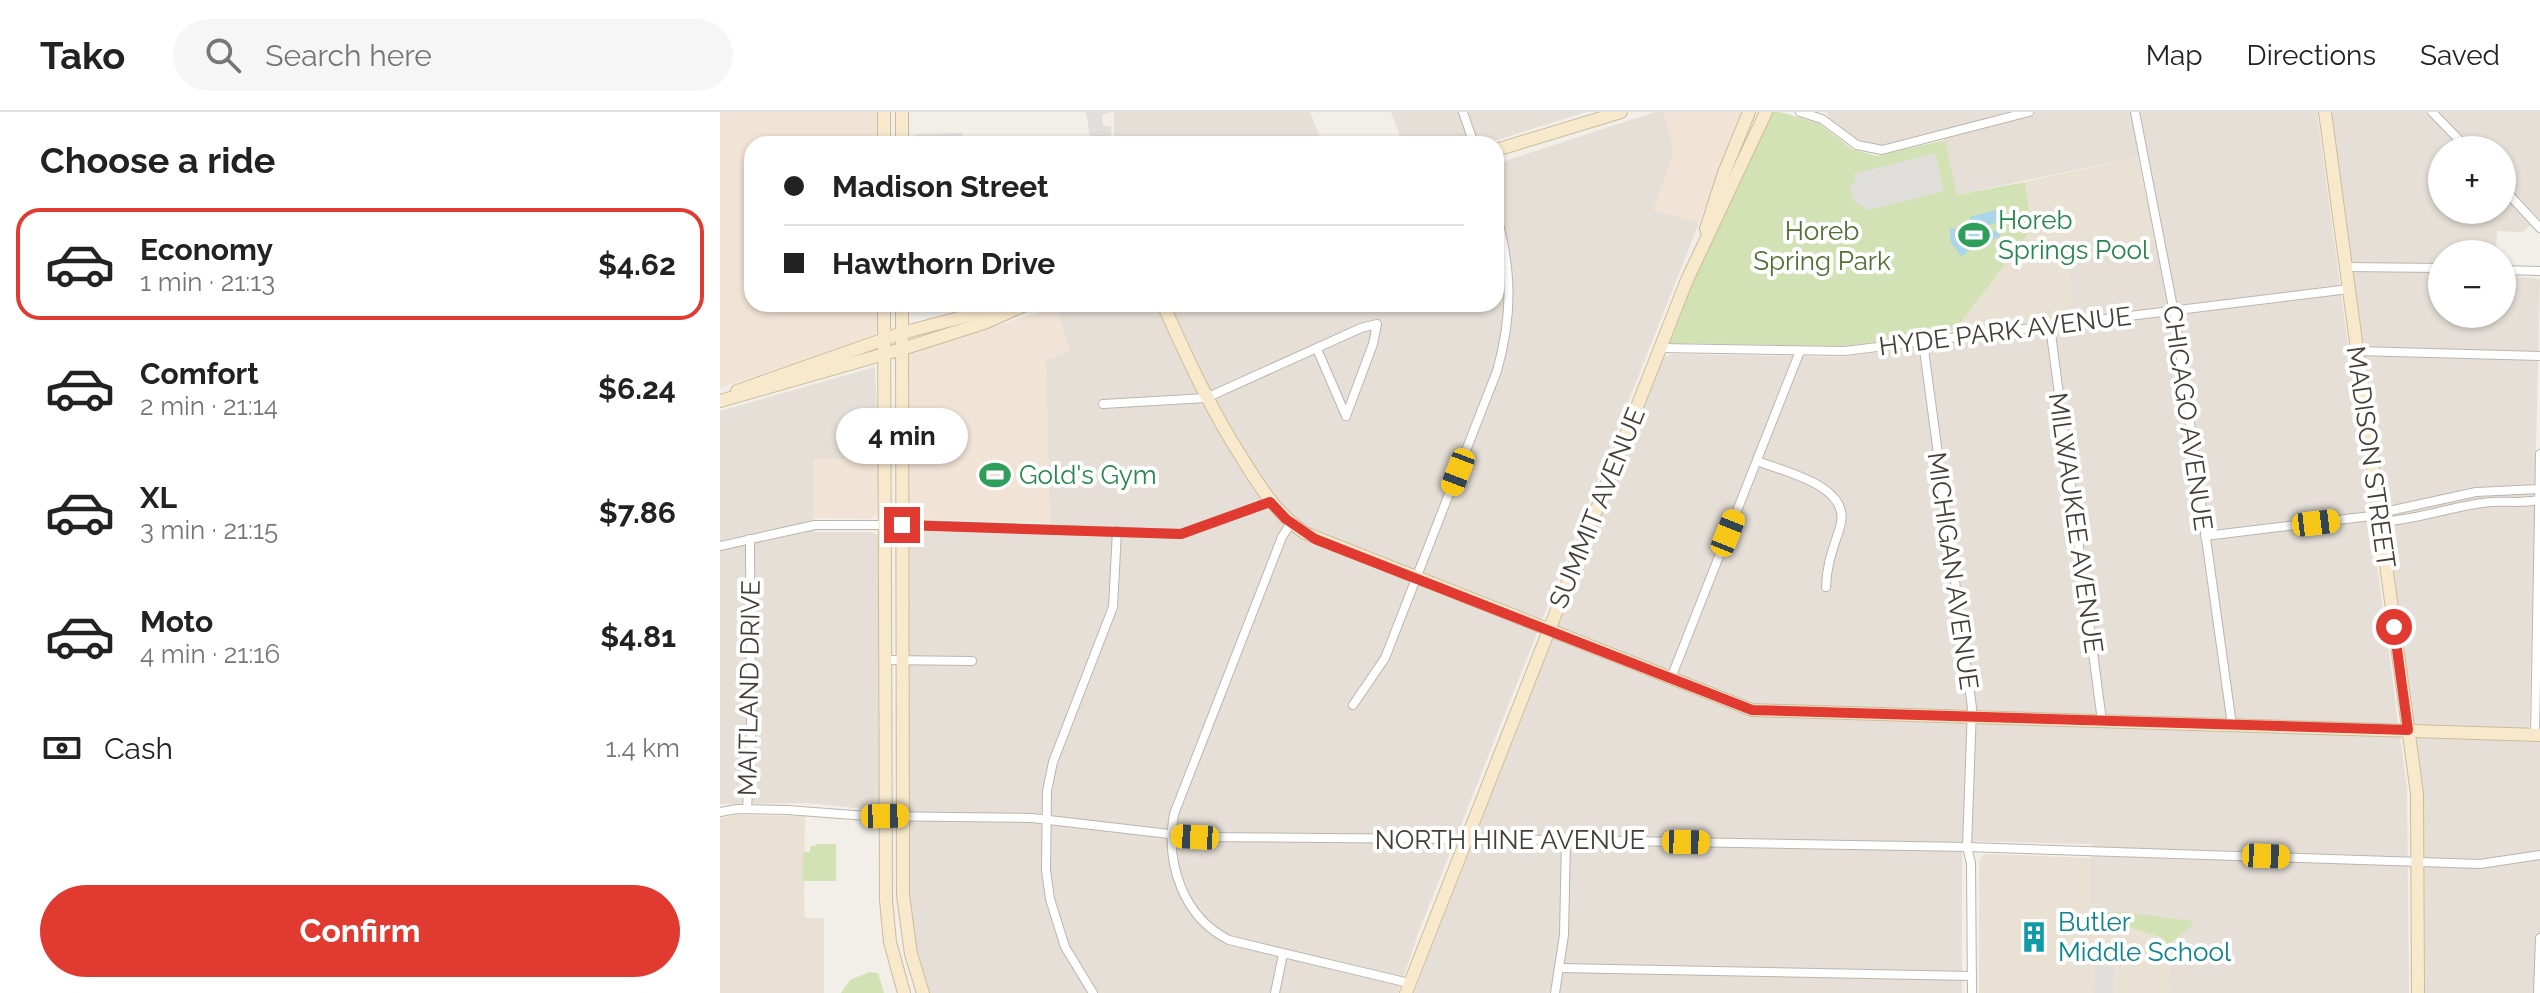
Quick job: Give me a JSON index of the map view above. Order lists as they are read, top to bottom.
{
  "streets": {
    "street": [
      "HYDE PARK AVENUE",
      "CHICAGO AVENUE",
      "MADISON STREET",
      "SUMMIT AVENUE",
      "MILWAUKEE AVENUE",
      "MICHIGAN AVENUE",
      "MAITLAND DRIVE",
      "NORTH HINE AVENUE"
    ]
  },
  "crossings": [
    ["HYDE PARK AVENUE", "CHICAGO AVENUE"],
    ["HYDE PARK AVENUE", "MADISON STREET"],
    ["HYDE PARK AVENUE", "SUMMIT AVENUE"],
    ["HYDE PARK AVENUE", "MILWAUKEE AVENUE"],
    ["HYDE PARK AVENUE", "MICHIGAN AVENUE"],
    ["MADISON STREET", "NORTH HINE AVENUE"],
    ["SUMMIT AVENUE", "NORTH HINE AVENUE"],
    ["MICHIGAN AVENUE", "NORTH HINE AVENUE"],
    ["MAITLAND DRIVE", "NORTH HINE AVENUE"]
  ],
  "parks": ["Horeb Spring Park"],
  "places": {
    "sports": ["Horeb Springs Pool", "Gold's Gym"],
    "building": ["Butler Middle School"]
  },
  "page": {
    "header": "Tako",
    "search": "Search here",
    "nav": ["Map", "Directions", "Saved"],
    "heading": "Choose a ride",
    "map_buttons": ["+", "−"],
    "banner": ["Madison Street", "Hawthorn Drive"],
    "list": [
      {
        "name": "Economy",
        "note": "1 min · 21:13",
        "value": "$4.62"
      },
      {
        "name": "Comfort",
        "note": "2 min · 21:14",
        "value": "$6.24"
      },
      {
        "name": "XL",
        "note": "3 min · 21:15",
        "value": "$7.86"
      },
      {
        "name": "Moto",
        "note": "4 min · 21:16",
        "value": "$4.81"
      }
    ],
    "bubble": "4 min",
    "pay": ["Cash", "1.4 km"],
    "buttons": "Confirm"
  }
}
